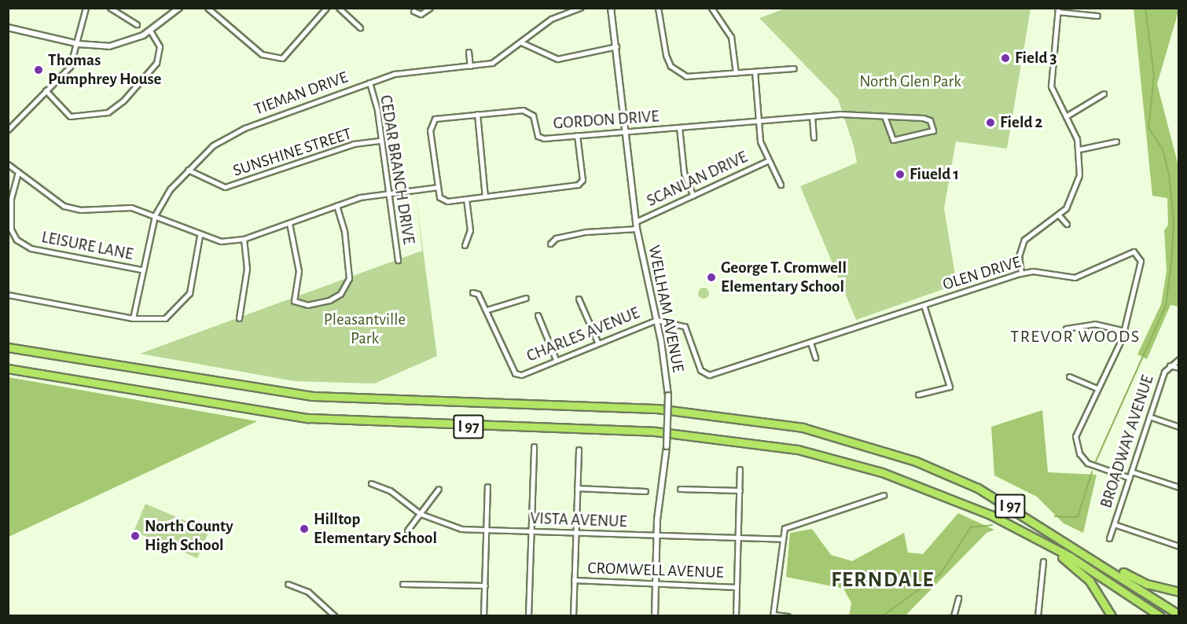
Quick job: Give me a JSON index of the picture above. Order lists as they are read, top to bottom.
{
  "streets": {
    "highway": ["I 97"],
    "street": [
      "TIEMAN DRIVE",
      "GORDON DRIVE",
      "SUNSHINE STREET",
      "CEDAR BRANCH DRIVE",
      "SCANLAN DRIVE",
      "LEISURE LANE",
      "OLEN DRIVE",
      "WELLHAM AVENUE",
      "CHARLES AVENUE",
      "BROADWAY AVENUE",
      "VISTA AVENUE",
      "CROMWELL AVENUE"
    ]
  },
  "crossings": [
    ["TIEMAN DRIVE", "SUNSHINE STREET"],
    ["TIEMAN DRIVE", "CEDAR BRANCH DRIVE"],
    ["TIEMAN DRIVE", "LEISURE LANE"],
    ["GORDON DRIVE", "WELLHAM AVENUE"],
    ["SUNSHINE STREET", "CEDAR BRANCH DRIVE"],
    ["SCANLAN DRIVE", "WELLHAM AVENUE"],
    ["OLEN DRIVE", "WELLHAM AVENUE"],
    ["OLEN DRIVE", "CHARLES AVENUE"],
    ["OLEN DRIVE", "BROADWAY AVENUE"],
    ["WELLHAM AVENUE", "CHARLES AVENUE"],
    ["WELLHAM AVENUE", "VISTA AVENUE"],
    ["WELLHAM AVENUE", "CROMWELL AVENUE"]
  ],
  "districts": ["TREVOR WOODS", "FERNDALE"],
  "parks": ["North Glen Park", "Pleasantville Park"],
  "places": [
    "Field 3",
    "Thomas Pumphrey House",
    "Field 2",
    "Fiueld 1",
    "George T. Cromwell Elementary School",
    "Hilltop Elementary School",
    "North County High School"
  ]
}
